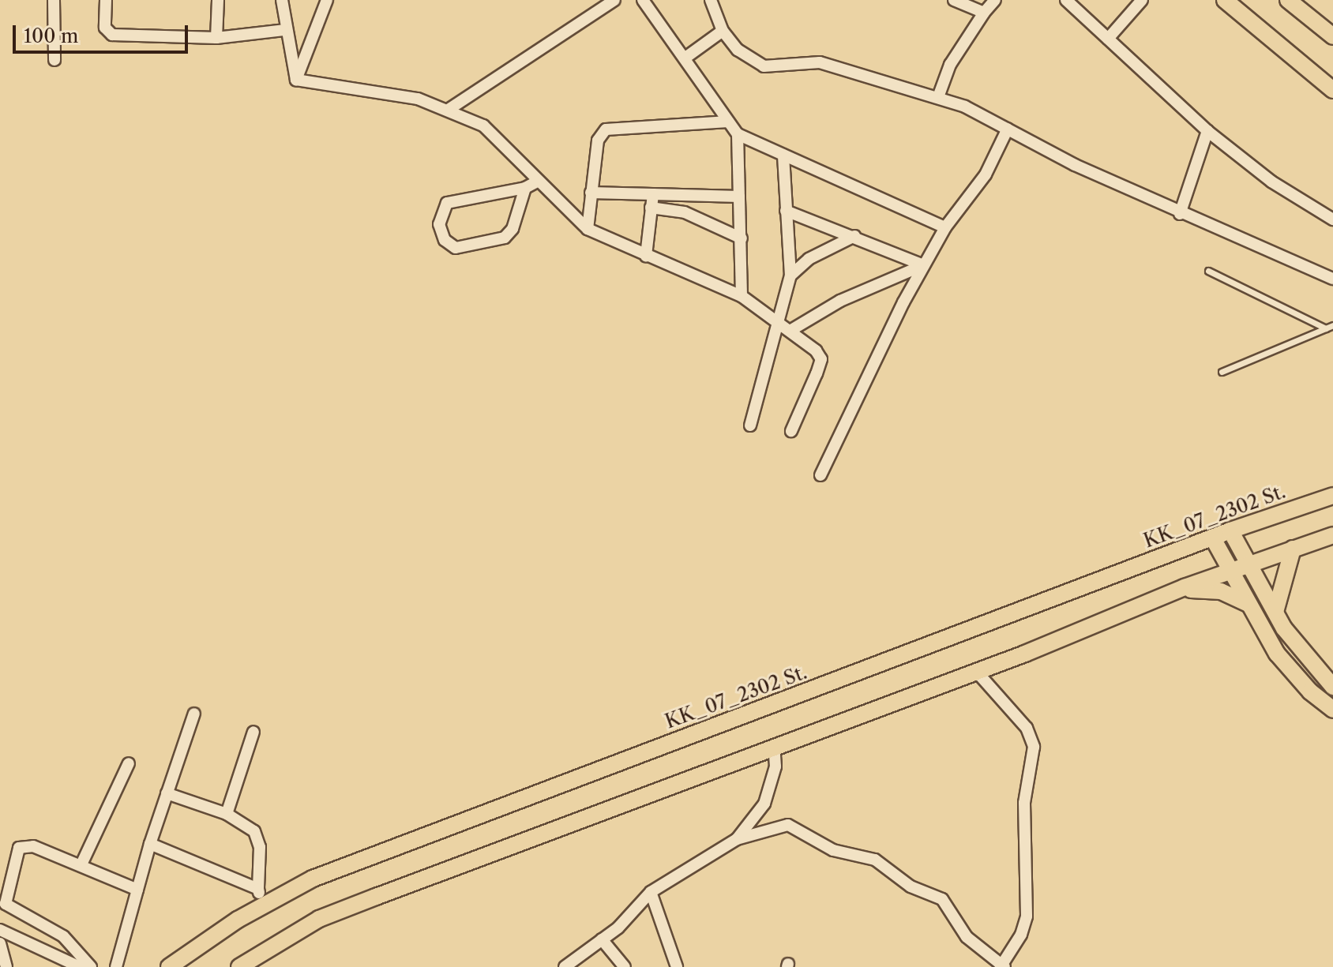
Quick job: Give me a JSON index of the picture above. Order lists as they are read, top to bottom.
{
  "streets": {
    "main road": ["KK_07_2302 St."]
  },
  "scale_bar": "100 m"
}
